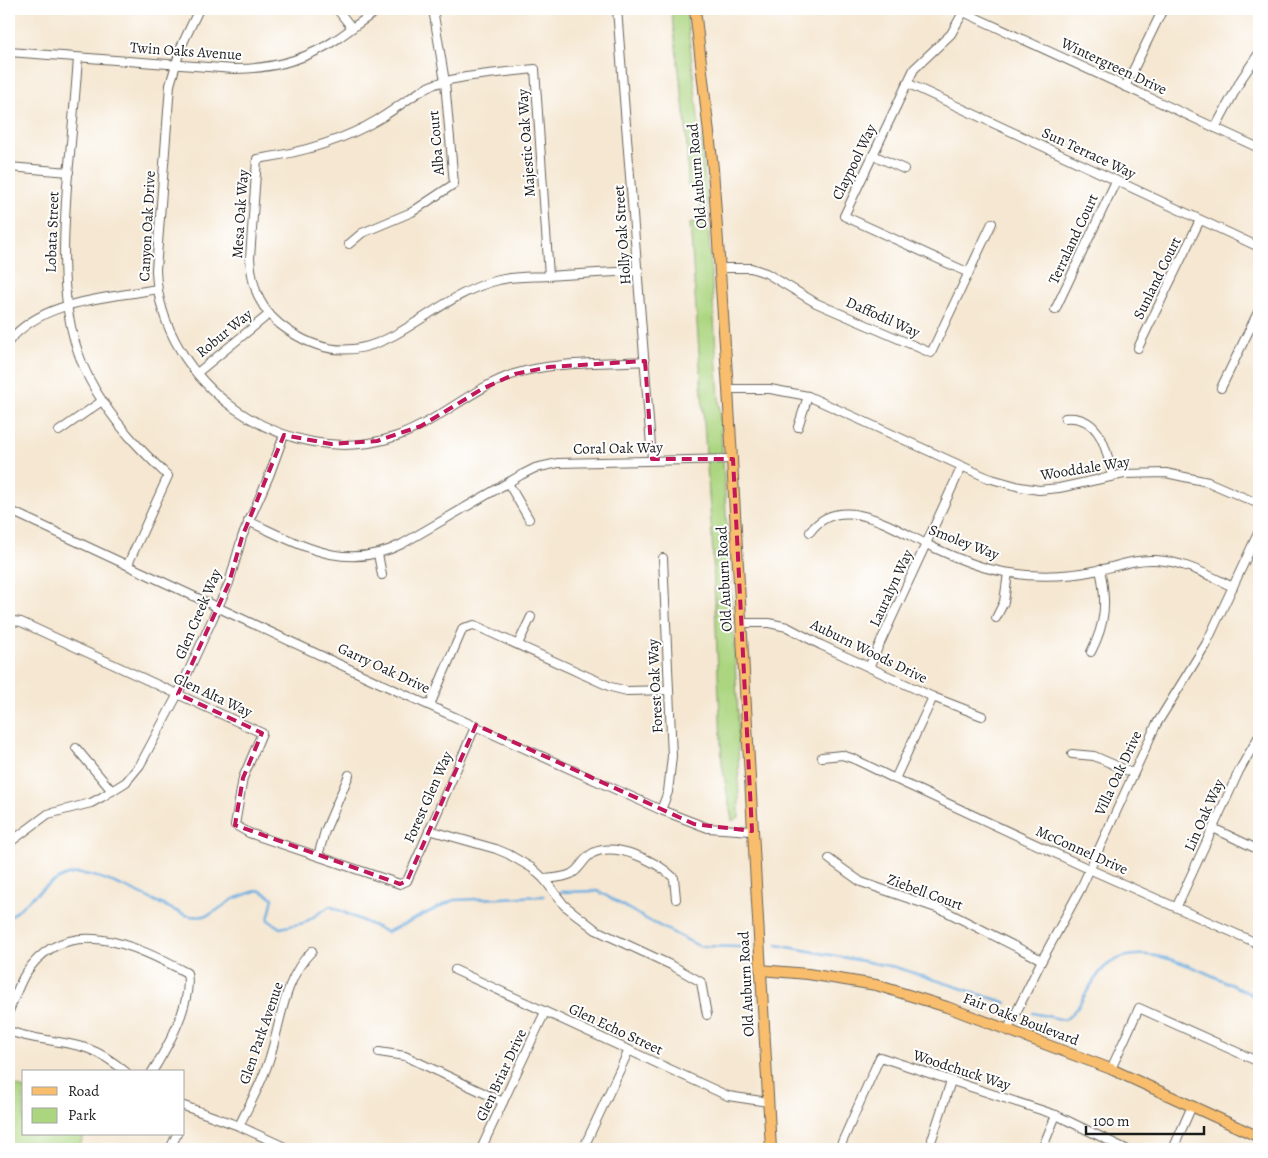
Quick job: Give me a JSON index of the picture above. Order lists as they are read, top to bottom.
{
  "streets": {
    "main road": ["Old Auburn Road", "Fair Oaks Boulevard"],
    "street": [
      "Twin Oaks Avenue",
      "Wintergreen Drive",
      "Alba Court",
      "Majestic Oak Way",
      "Sun Terrace Way",
      "Claypool Way",
      "Mesa Oak Way",
      "Canyon Oak Drive",
      "Lobata Street",
      "Holly Oak Street",
      "Terraland Court",
      "Sunland Court",
      "Daffodil Way",
      "Robur Way",
      "Coral Oak Way",
      "Wooddale Way",
      "Smoley Way",
      "Lauralyn Way",
      "Glen Creek Way",
      "Auburn Woods Drive",
      "Garry Oak Drive",
      "Forest Oak Way",
      "Glen Alta Way",
      "Villa Oak Drive",
      "Forest Glen Way",
      "Lin Oak Way",
      "McConnel Drive",
      "Ziebell Court",
      "Glen Echo Street",
      "Glen Park Avenue",
      "Woodchuck Way",
      "Glen Briar Drive"
    ]
  },
  "crossings": [
    ["Twin Oaks Avenue", "Canyon Oak Drive"],
    ["Twin Oaks Avenue", "Lobata Street"],
    ["Wintergreen Drive", "Claypool Way"],
    ["Alba Court", "Majestic Oak Way"],
    ["Alba Court", "Mesa Oak Way"],
    ["Majestic Oak Way", "Mesa Oak Way"],
    ["Sun Terrace Way", "Claypool Way"],
    ["Sun Terrace Way", "Terraland Court"],
    ["Sun Terrace Way", "Sunland Court"],
    ["Claypool Way", "Daffodil Way"],
    ["Old Auburn Road", "Daffodil Way"],
    ["Old Auburn Road", "Coral Oak Way"],
    ["Old Auburn Road", "Wooddale Way"],
    ["Old Auburn Road", "Auburn Woods Drive"],
    ["Old Auburn Road", "Garry Oak Drive"],
    ["Old Auburn Road", "Fair Oaks Boulevard"],
    ["Old Auburn Road", "Glen Echo Street"],
    ["Mesa Oak Way", "Holly Oak Street"],
    ["Mesa Oak Way", "Robur Way"],
    ["Canyon Oak Drive", "Holly Oak Street"],
    ["Canyon Oak Drive", "Robur Way"],
    ["Canyon Oak Drive", "Glen Creek Way"],
    ["Lobata Street", "Garry Oak Drive"],
    ["Holly Oak Street", "Coral Oak Way"],
    ["Coral Oak Way", "Glen Creek Way"],
    ["Wooddale Way", "Lauralyn Way"],
    ["Smoley Way", "Lauralyn Way"],
    ["Smoley Way", "Villa Oak Drive"],
    ["Lauralyn Way", "Auburn Woods Drive"],
    ["Glen Creek Way", "Garry Oak Drive"],
    ["Glen Creek Way", "Glen Alta Way"],
    ["Garry Oak Drive", "Forest Oak Way"],
    ["Garry Oak Drive", "Forest Glen Way"],
    ["Glen Alta Way", "Forest Glen Way"],
    ["Villa Oak Drive", "McConnel Drive"],
    ["Villa Oak Drive", "Ziebell Court"],
    ["Villa Oak Drive", "Fair Oaks Boulevard"],
    ["Lin Oak Way", "McConnel Drive"],
    ["Glen Echo Street", "Glen Briar Drive"]
  ],
  "legend": ["Road", "Park"],
  "scale_bar": "100 m"
}
